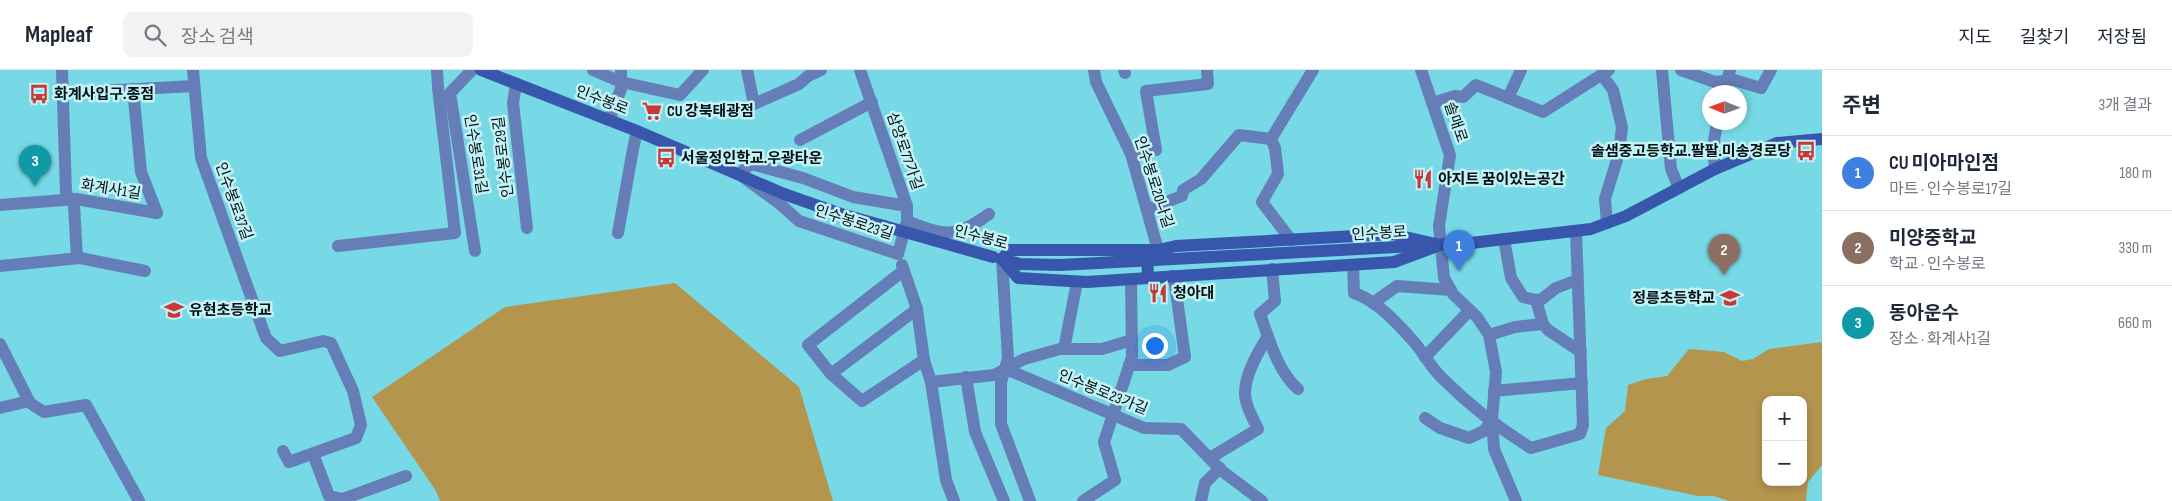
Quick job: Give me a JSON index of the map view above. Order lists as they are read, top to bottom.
{
  "streets": {
    "main road": ["인수봉로"],
    "street": [
      "솔매로",
      "삼양로77가길",
      "인수봉로31길",
      "인수봉로29길",
      "인수봉로20나길",
      "화계사1길",
      "인수봉로37길",
      "인수봉로23길",
      "인수봉로23가길"
    ]
  },
  "crossings": [
    ["인수봉로", "솔매로"],
    ["인수봉로", "인수봉로29길"],
    ["인수봉로", "인수봉로23길"]
  ],
  "places": {
    "bus stop": ["화계사입구.종점", "솔샘중고등학교.팔팔.미송경로당", "서울정인학교.우광타운"],
    "supermarket": ["CU 강북태광점"],
    "restaurant": ["아지트 꿈이있는공간", "청아대"],
    "school or university": ["정릉초등학교", "유현초등학교"]
  },
  "north": "left",
  "page": {
    "header": "Mapleaf",
    "search": "장소 검색",
    "nav": ["지도", "길찾기", "저장됨"],
    "heading": ["주변", "3개 결과"],
    "list": [
      {
        "mark": "1",
        "name": "CU 미아마인점",
        "note": "마트 · 인수봉로17길",
        "value": "180 m"
      },
      {
        "mark": "2",
        "name": "미양중학교",
        "note": "학교 · 인수봉로",
        "value": "330 m"
      },
      {
        "mark": "3",
        "name": "동아운수",
        "note": "장소 · 화계사1길",
        "value": "660 m"
      }
    ],
    "pins": ["3", "1", "2"],
    "map_buttons": ["+", "−"]
  }
}
